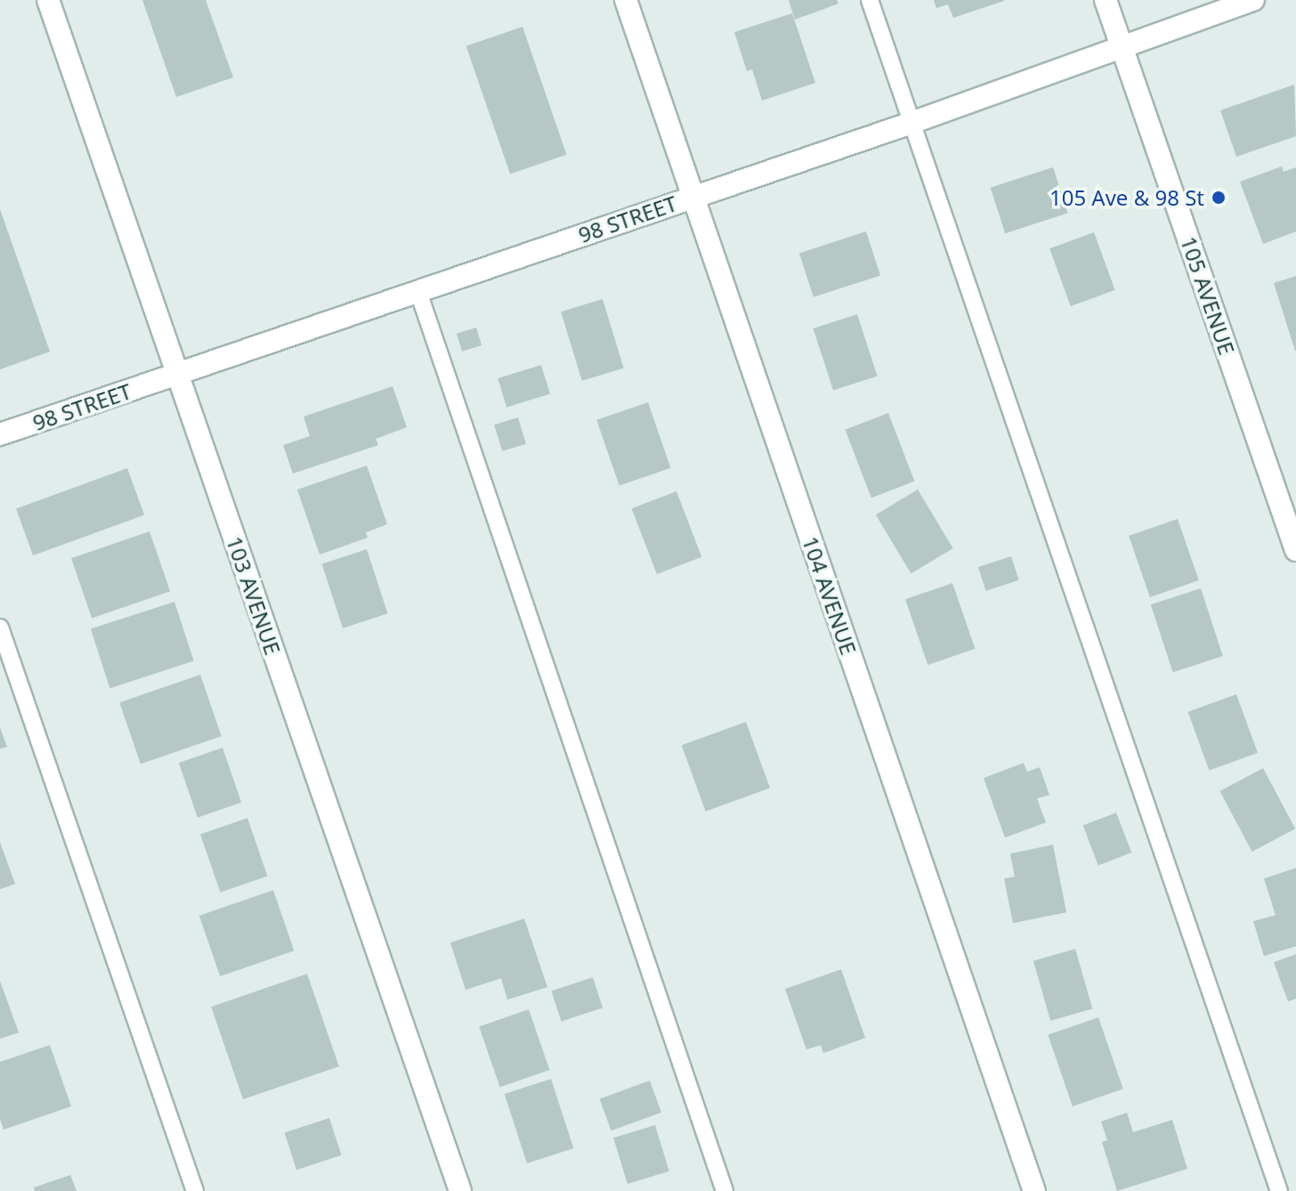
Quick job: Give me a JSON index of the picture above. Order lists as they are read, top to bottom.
{
  "streets": {
    "street": [
      "98 STREET",
      "105 AVENUE",
      "103 AVENUE",
      "104 AVENUE"
    ]
  },
  "crossings": [
    ["98 STREET", "105 AVENUE"],
    ["98 STREET", "103 AVENUE"],
    ["98 STREET", "104 AVENUE"]
  ],
  "places": ["105 Ave & 98 St"]
}
